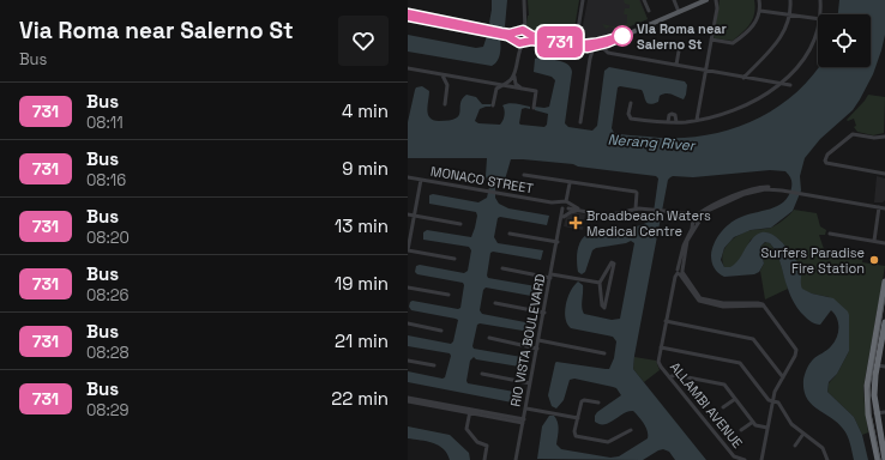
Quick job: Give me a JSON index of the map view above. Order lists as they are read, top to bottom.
{
  "streets": {
    "street": ["MONACO STREET", "RIO VISTA BOULEVARD", "ALLAMBI AVENUE"]
  },
  "crossings": [
    ["MONACO STREET", "RIO VISTA BOULEVARD"],
    ["MONACO STREET", "ALLAMBI AVENUE"]
  ],
  "water": ["Nerang River"],
  "places": {
    "other": ["Via Roma near Salerno St", "Surfers Paradise Fire Station"],
    "health": ["Broadbeach Waters Medical Centre"]
  },
  "lines": ["bus line 731"],
  "page": {
    "heading": ["Via Roma near Salerno St", "Bus"],
    "on_map": "731",
    "list": [
      {
        "mark": "731",
        "name": "Bus",
        "note": "08:11",
        "value": "4 min"
      },
      {
        "mark": "731",
        "name": "Bus",
        "note": "08:16",
        "value": "9 min"
      },
      {
        "mark": "731",
        "name": "Bus",
        "note": "08:20",
        "value": "13 min"
      },
      {
        "mark": "731",
        "name": "Bus",
        "note": "08:26",
        "value": "19 min"
      },
      {
        "mark": "731",
        "name": "Bus",
        "note": "08:28",
        "value": "21 min"
      },
      {
        "mark": "731",
        "name": "Bus",
        "note": "08:29",
        "value": "22 min"
      }
    ]
  }
}
